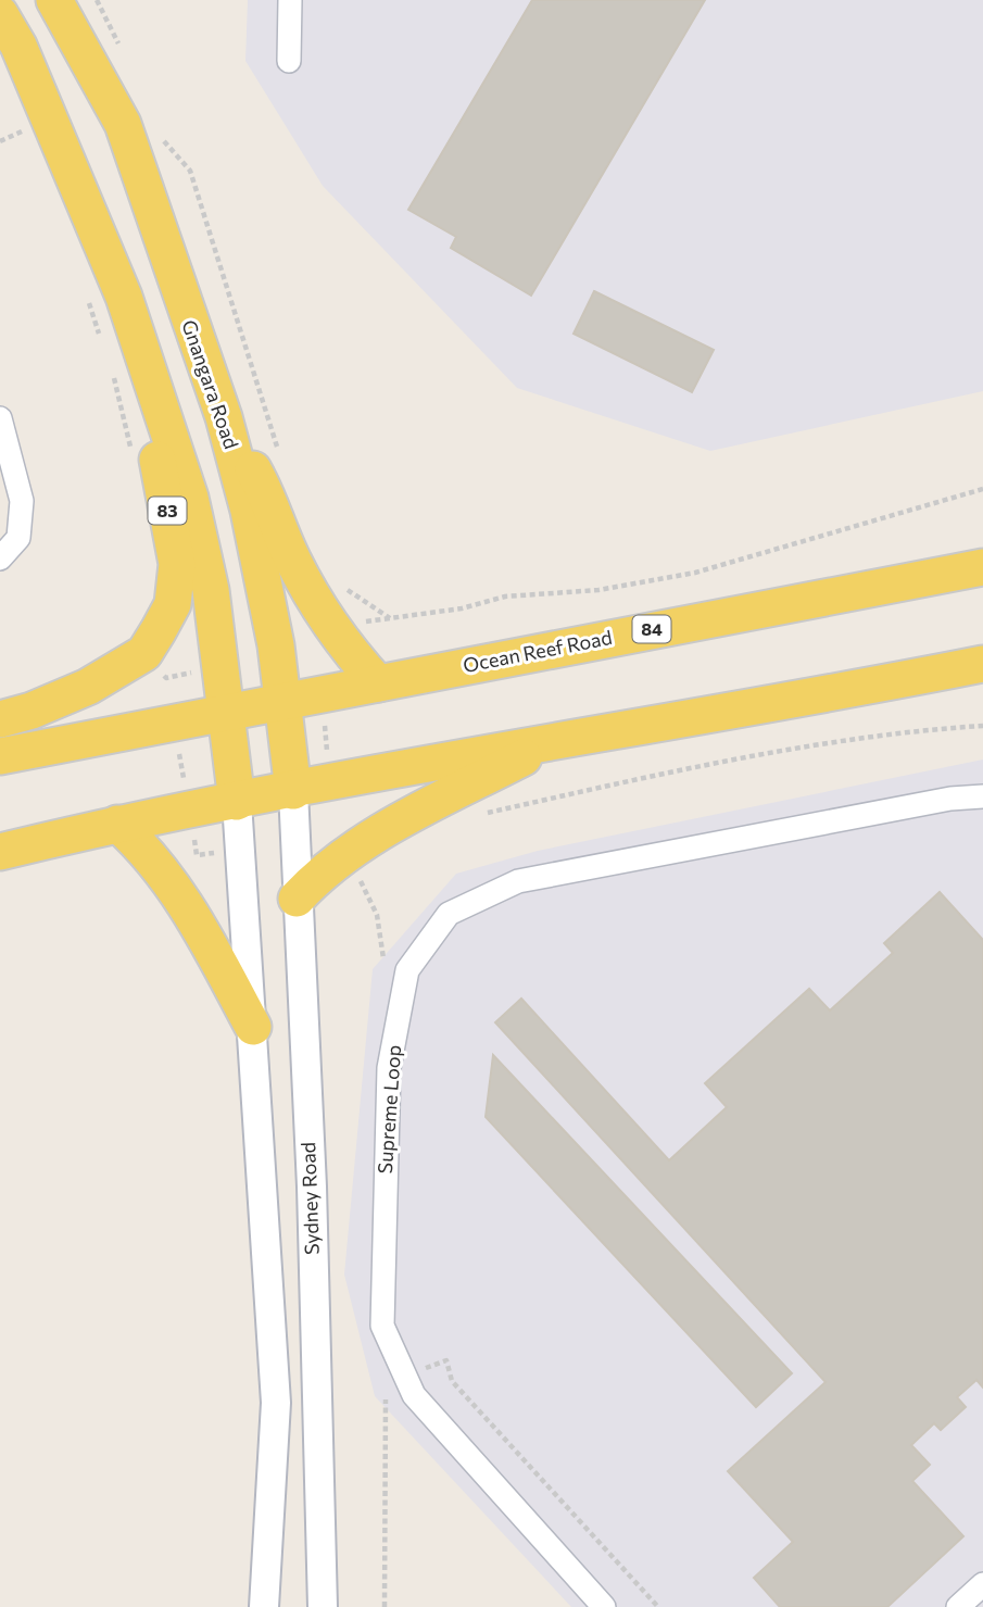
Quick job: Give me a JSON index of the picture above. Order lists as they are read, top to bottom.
{
  "streets": {
    "main road": [
      "Gnangara Road",
      "83",
      "84",
      "Ocean Reef Road"
    ],
    "street": ["Supreme Loop", "Sydney Road"]
  },
  "crossings": [
    ["Gnangara Road", "Ocean Reef Road"],
    ["Gnangara Road", "Sydney Road"],
    ["83", "84"],
    ["83", "Ocean Reef Road"],
    ["84", "Ocean Reef Road"]
  ]
}
